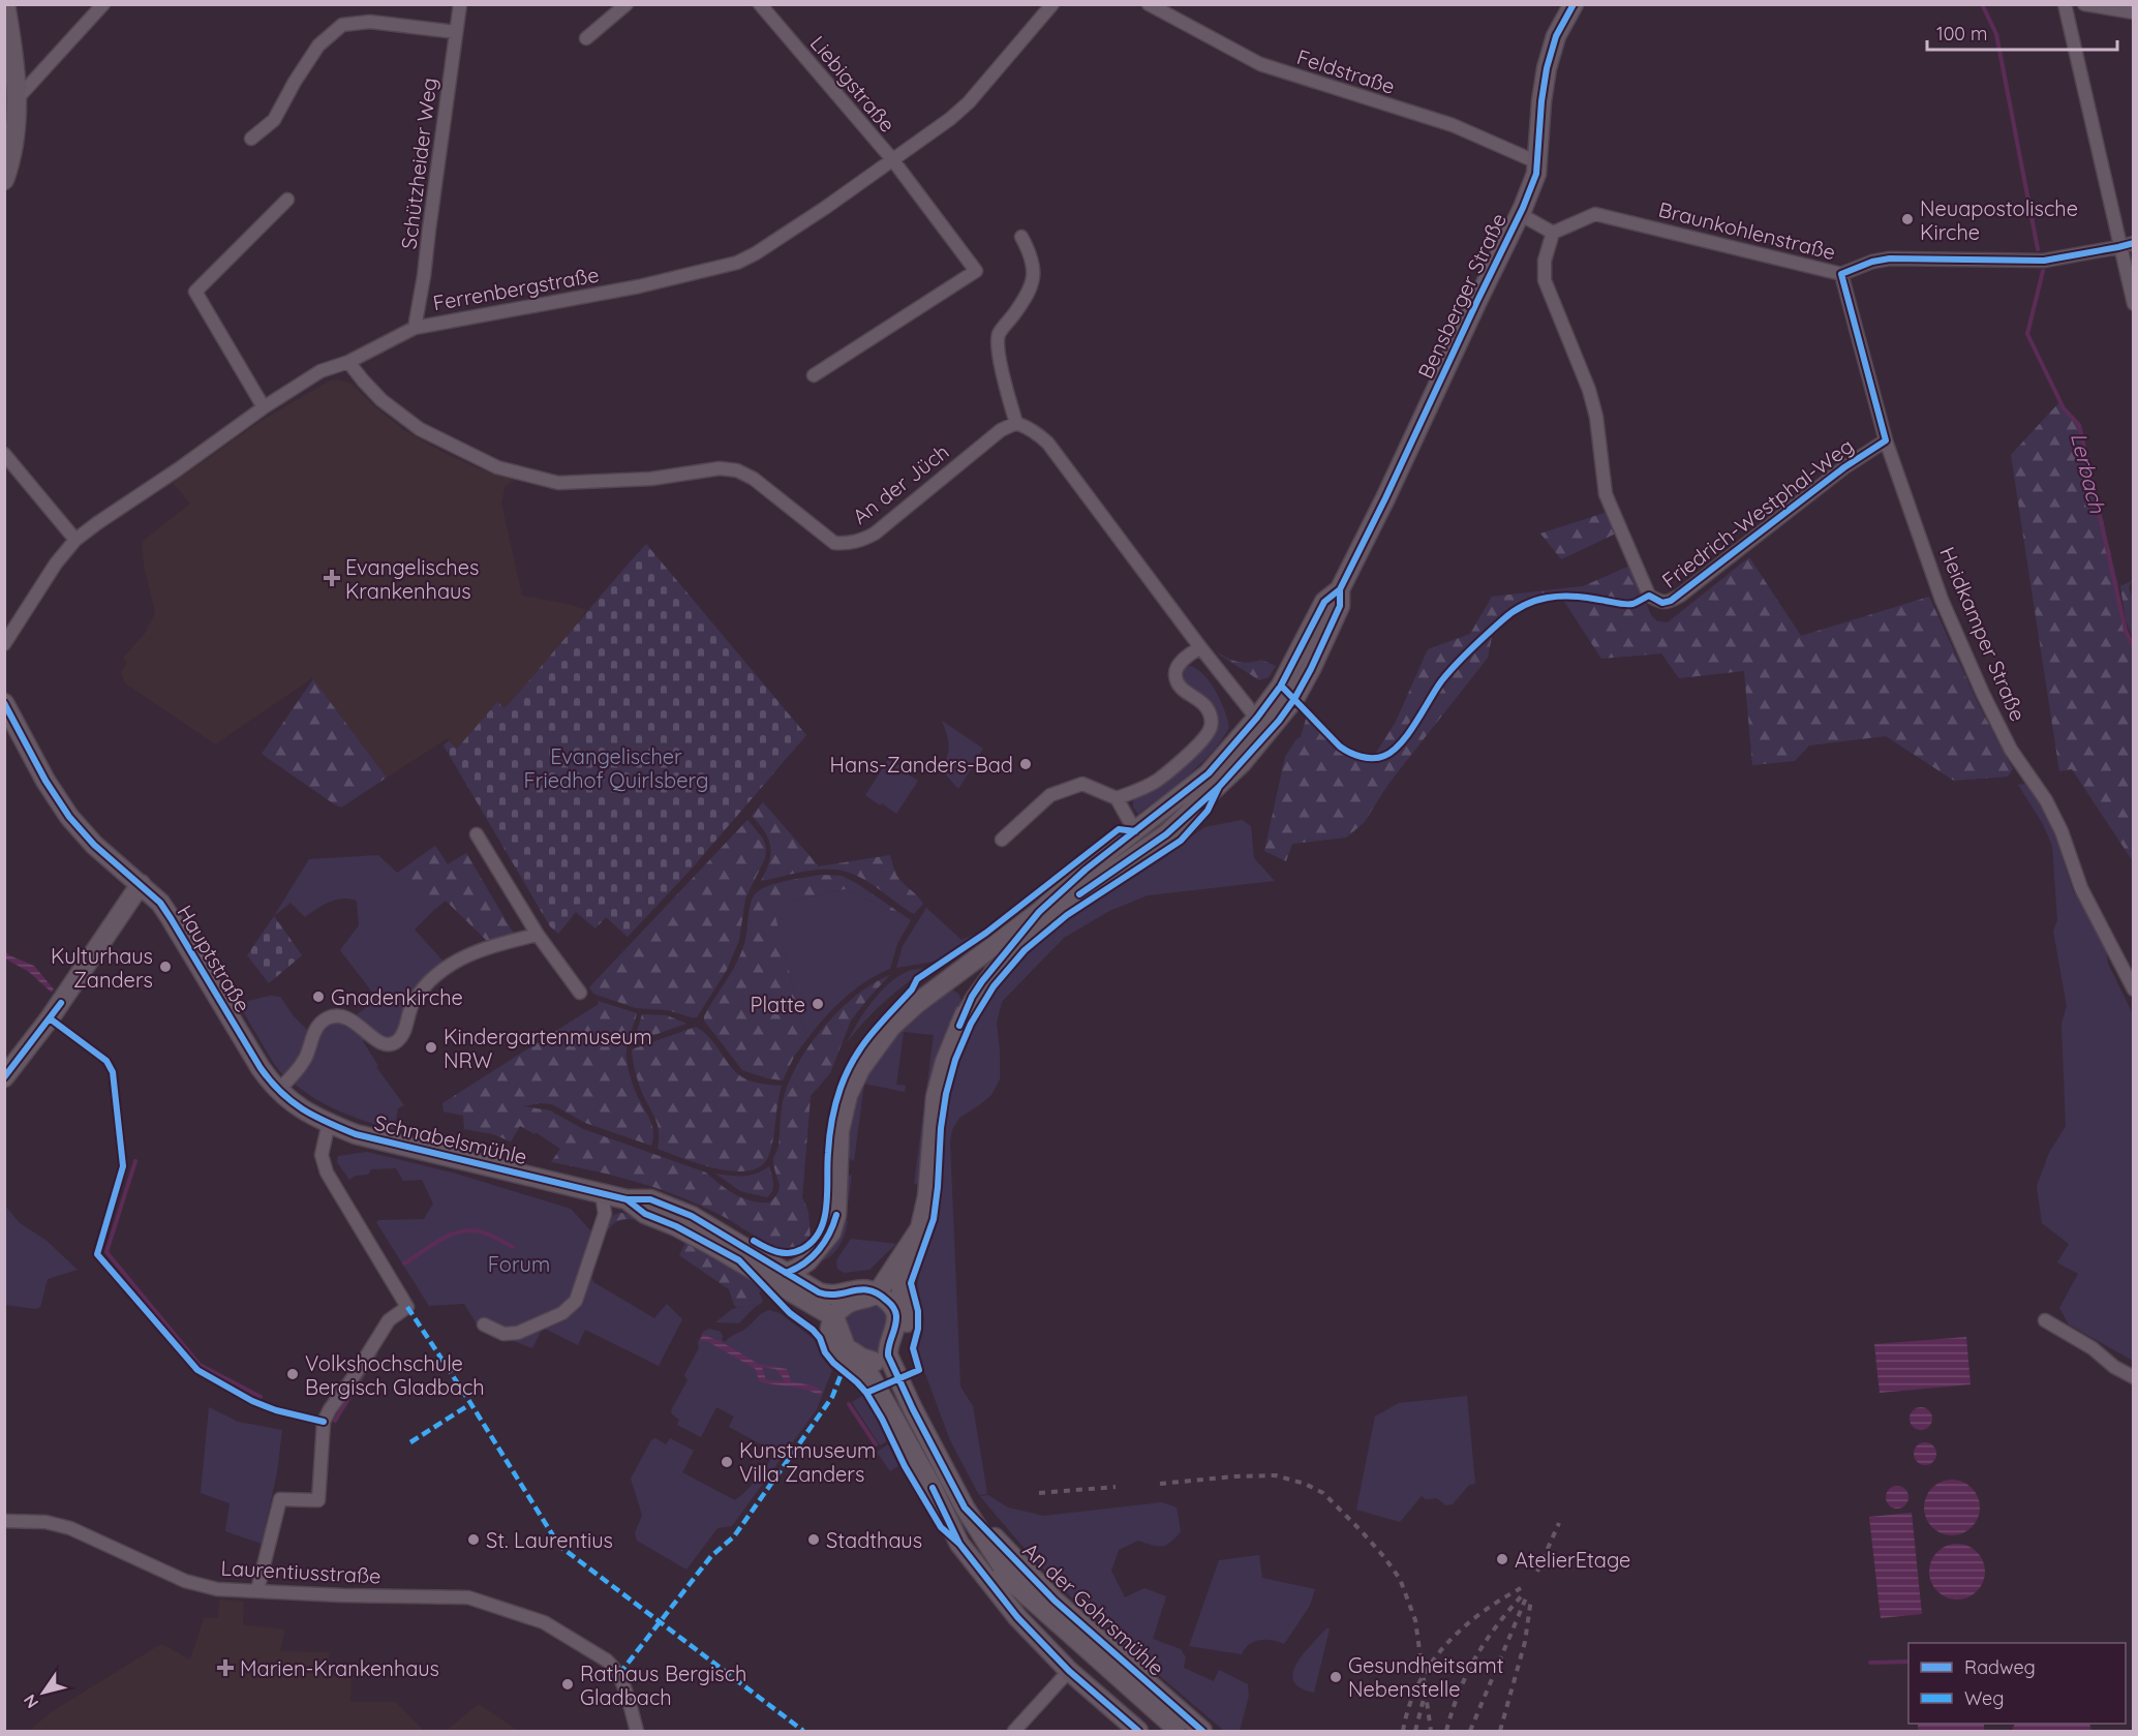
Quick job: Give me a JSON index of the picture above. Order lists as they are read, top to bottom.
{
  "streets": {
    "main road": [
      "Bensberger Straße",
      "Hauptstraße",
      "Schnabelsmühle",
      "An der Gohrsmühle"
    ],
    "street": [
      "Feldstraße",
      "Liebigstraße",
      "Schützheider Weg",
      "Braunkohlenstraße",
      "Ferrenbergstraße",
      "An der Jüch",
      "Friedrich-Westphal-Weg",
      "Heidkamper Straße",
      "Laurentiusstraße"
    ]
  },
  "crossings": [
    ["Feldstraße", "Bensberger Straße"],
    ["Liebigstraße", "Ferrenbergstraße"],
    ["Schützheider Weg", "Ferrenbergstraße"],
    ["Braunkohlenstraße", "Friedrich-Westphal-Weg"],
    ["Braunkohlenstraße", "Heidkamper Straße"],
    ["Ferrenbergstraße", "An der Jüch"],
    ["Bensberger Straße", "Schnabelsmühle"],
    ["Friedrich-Westphal-Weg", "Heidkamper Straße"],
    ["Hauptstraße", "Schnabelsmühle"]
  ],
  "water": ["Lerbach"],
  "parks": ["Evangelischer Friedhof Quirlsberg", "Forum"],
  "places": {
    "other": [
      "Neuapostolische Kirche",
      "Hans-Zanders-Bad",
      "Kulturhaus Zanders",
      "Gnadenkirche",
      "Platte",
      "Kindergartenmuseum NRW",
      "Volkshochschule Bergisch Gladbach",
      "Kunstmuseum Villa Zanders",
      "St. Laurentius",
      "Stadthaus",
      "AtelierEtage",
      "Gesundheitsamt Nebenstelle",
      "Rathaus Bergisch Gladbach"
    ],
    "health": ["Evangelisches Krankenhaus", "Marien-Krankenhaus"]
  },
  "legend": ["Radweg", "Weg"],
  "scale_bar": "100 m",
  "north": "bottom left"
}
